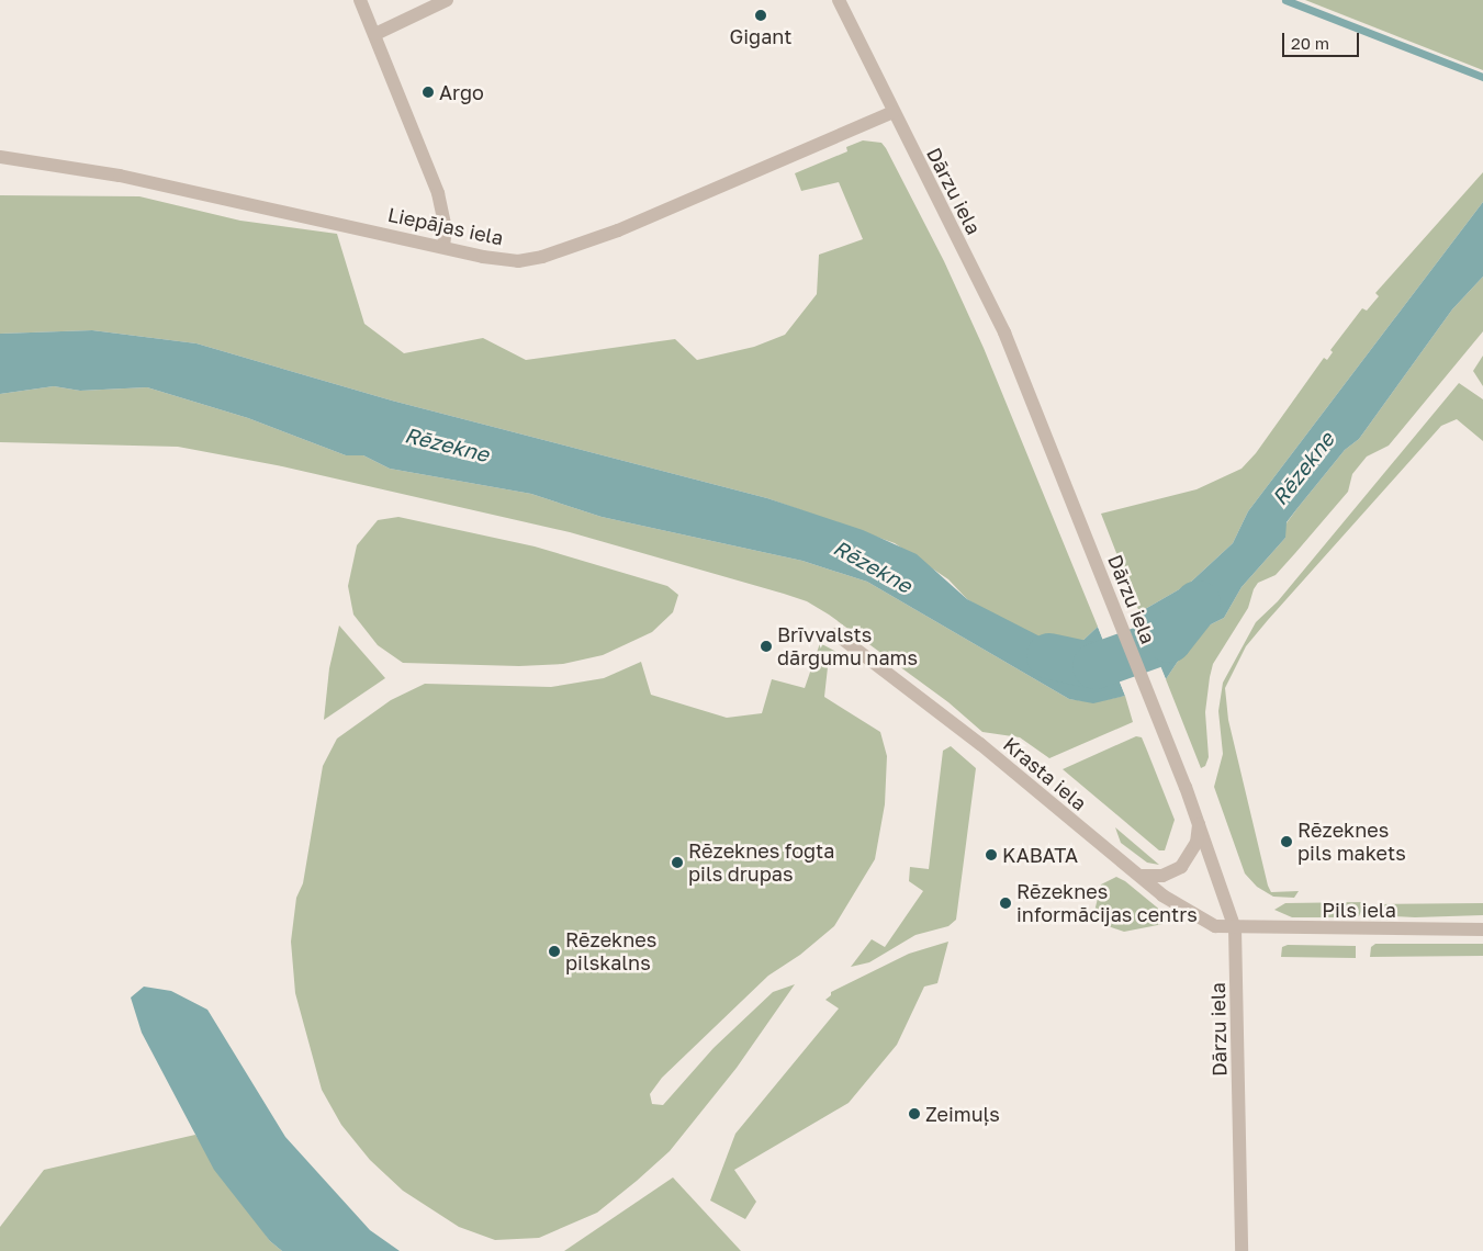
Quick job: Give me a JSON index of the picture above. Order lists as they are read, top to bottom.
{
  "streets": {
    "street": [
      "Dārzu iela",
      "Liepājas iela",
      "Krasta iela",
      "Pils iela"
    ]
  },
  "crossings": [
    ["Dārzu iela", "Liepājas iela"],
    ["Dārzu iela", "Krasta iela"],
    ["Dārzu iela", "Pils iela"],
    ["Krasta iela", "Pils iela"]
  ],
  "water": ["Rēzekne"],
  "places": [
    "Gigant",
    "Argo",
    "Brīvvalsts dārgumu nams",
    "Rēzeknes pils makets",
    "KABATA",
    "Rēzeknes fogta pils drupas",
    "Rēzeknes informācijas centrs",
    "Rēzeknes pilskalns",
    "Zeimuļs"
  ],
  "scale_bar": "20 m"
}
